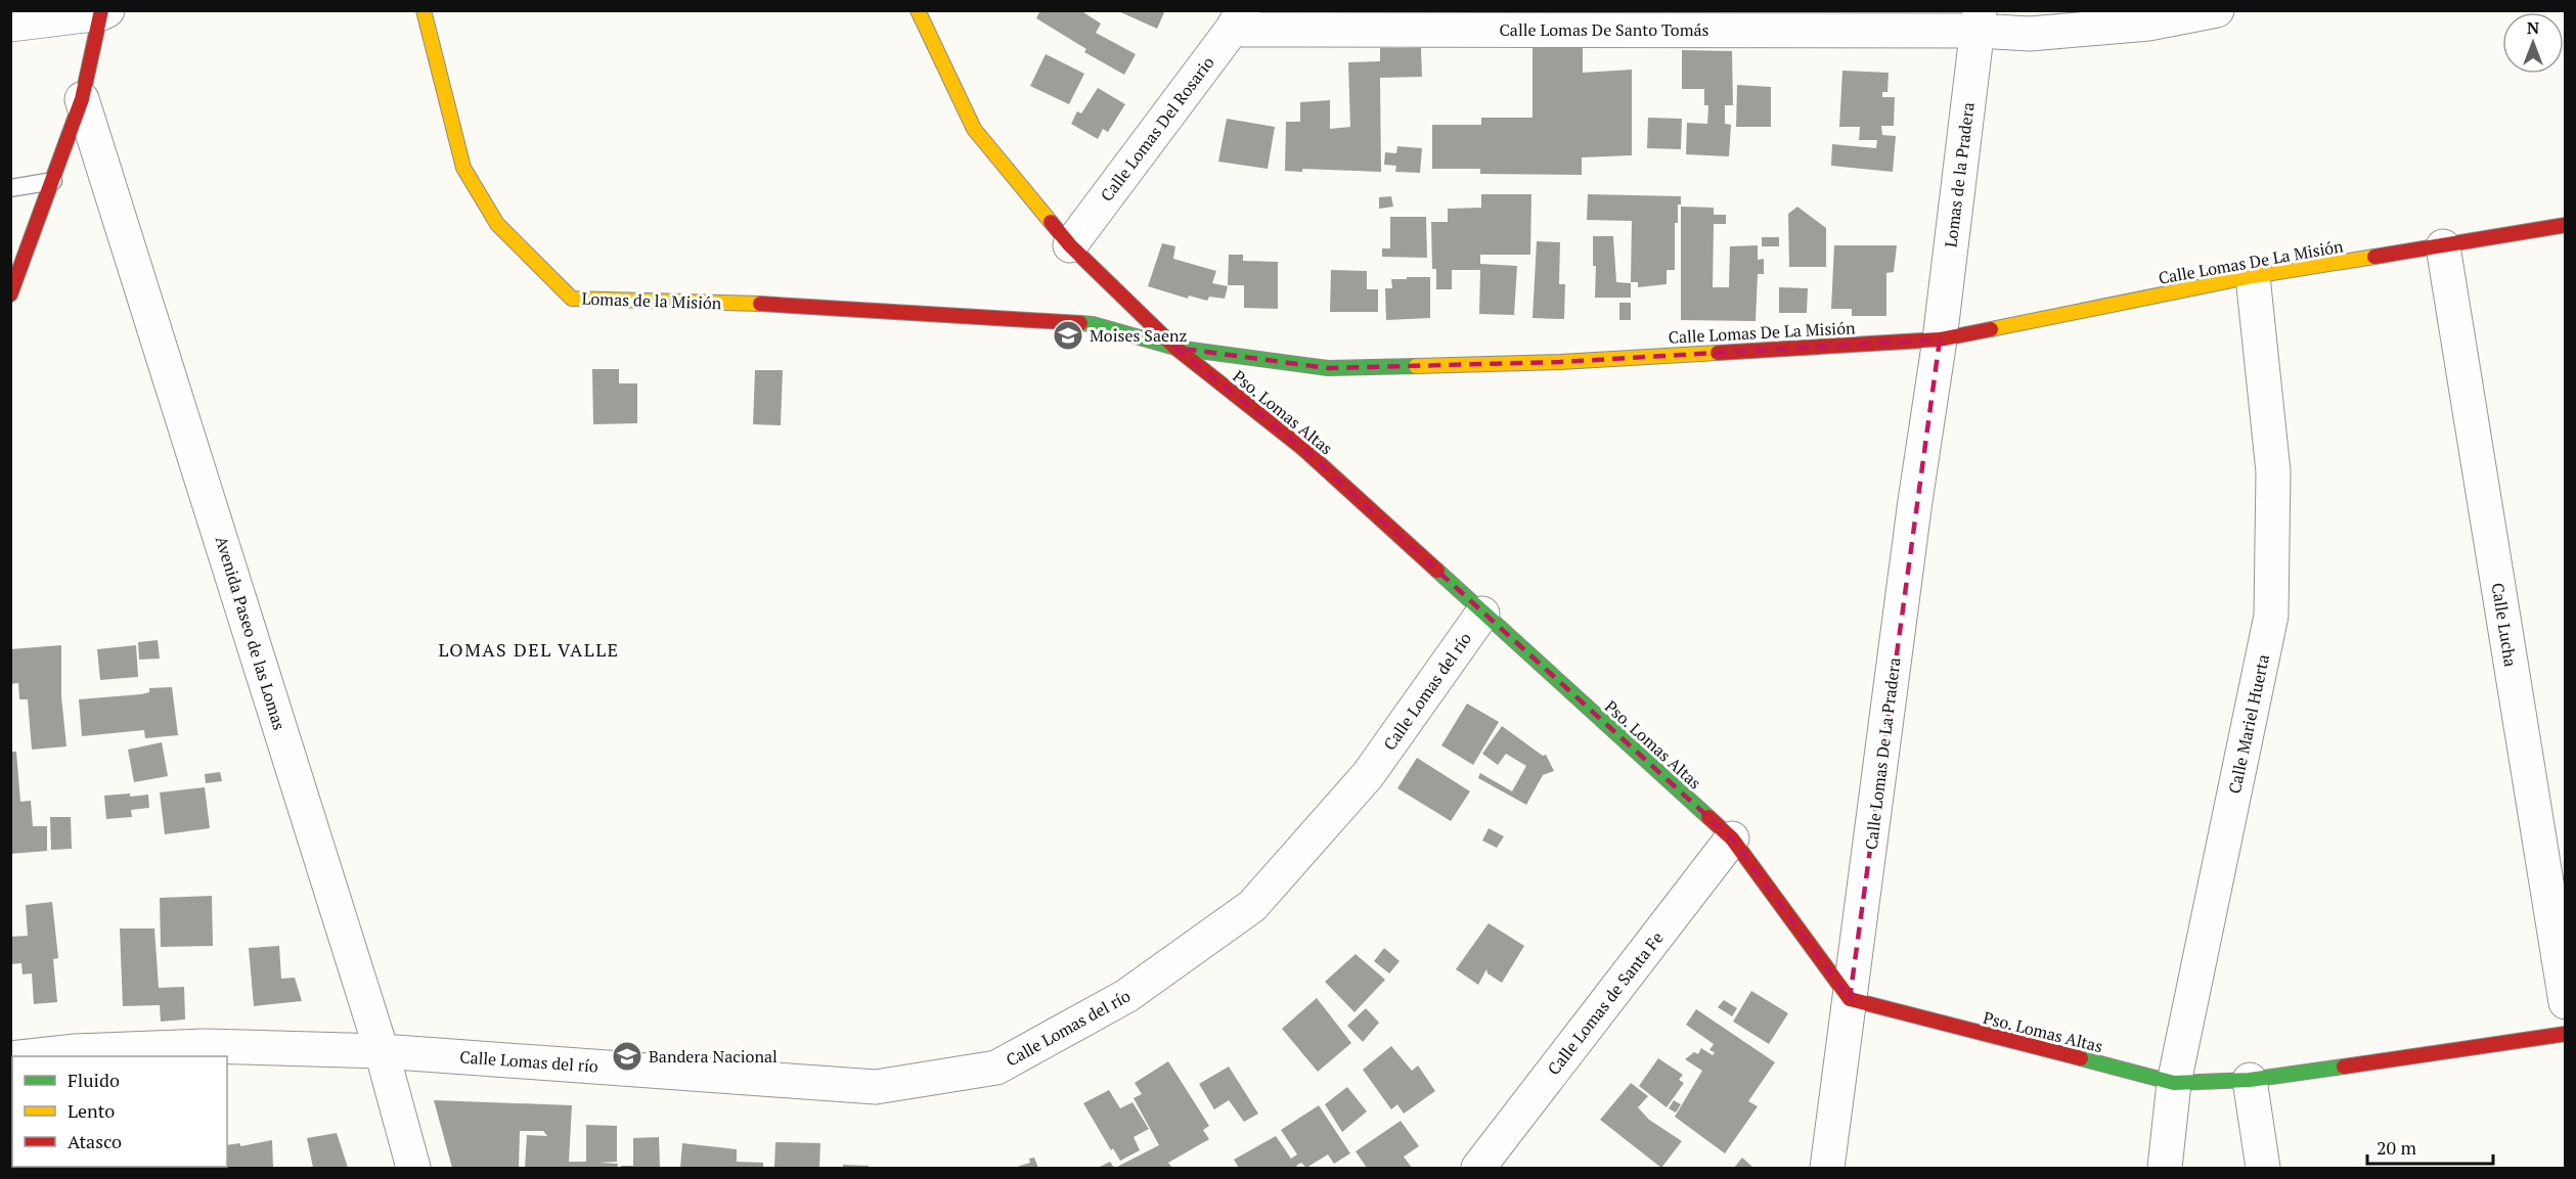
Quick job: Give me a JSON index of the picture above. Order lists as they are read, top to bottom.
{
  "streets": {
    "street": [
      "Calle Lomas De Santo Tomás",
      "Calle Lomas Del Rosario",
      "Lomas de la Pradera",
      "Calle Lomas De La Misión",
      "Lomas de la Misión",
      "Pso. Lomas Altas",
      "Calle Lucha",
      "Avenida Paseo de las Lomas",
      "Calle Lomas del río",
      "Calle Mariel Huerta",
      "Calle Lomas De La Pradera",
      "Calle Lomas de Santa Fe"
    ]
  },
  "crossings": [
    ["Calle Lomas De Santo Tomás", "Calle Lomas Del Rosario"],
    ["Calle Lomas De Santo Tomás", "Lomas de la Pradera"],
    ["Calle Lomas Del Rosario", "Pso. Lomas Altas"],
    ["Lomas de la Pradera", "Calle Lomas De La Misión"],
    ["Lomas de la Pradera", "Calle Lomas De La Pradera"],
    ["Calle Lomas De La Misión", "Lomas de la Misión"],
    ["Calle Lomas De La Misión", "Pso. Lomas Altas"],
    ["Calle Lomas De La Misión", "Calle Lucha"],
    ["Calle Lomas De La Misión", "Calle Mariel Huerta"],
    ["Calle Lomas De La Misión", "Calle Lomas De La Pradera"],
    ["Pso. Lomas Altas", "Calle Lomas del río"],
    ["Pso. Lomas Altas", "Calle Mariel Huerta"],
    ["Pso. Lomas Altas", "Calle Lomas De La Pradera"],
    ["Pso. Lomas Altas", "Calle Lomas de Santa Fe"],
    ["Avenida Paseo de las Lomas", "Calle Lomas del río"]
  ],
  "districts": ["LOMAS DEL VALLE"],
  "places": {
    "school or university": ["Moises Saenz", "Bandera Nacional"]
  },
  "legend": ["Fluido", "Lento", "Atasco"],
  "scale_bar": "20 m",
  "north": "top"
}
